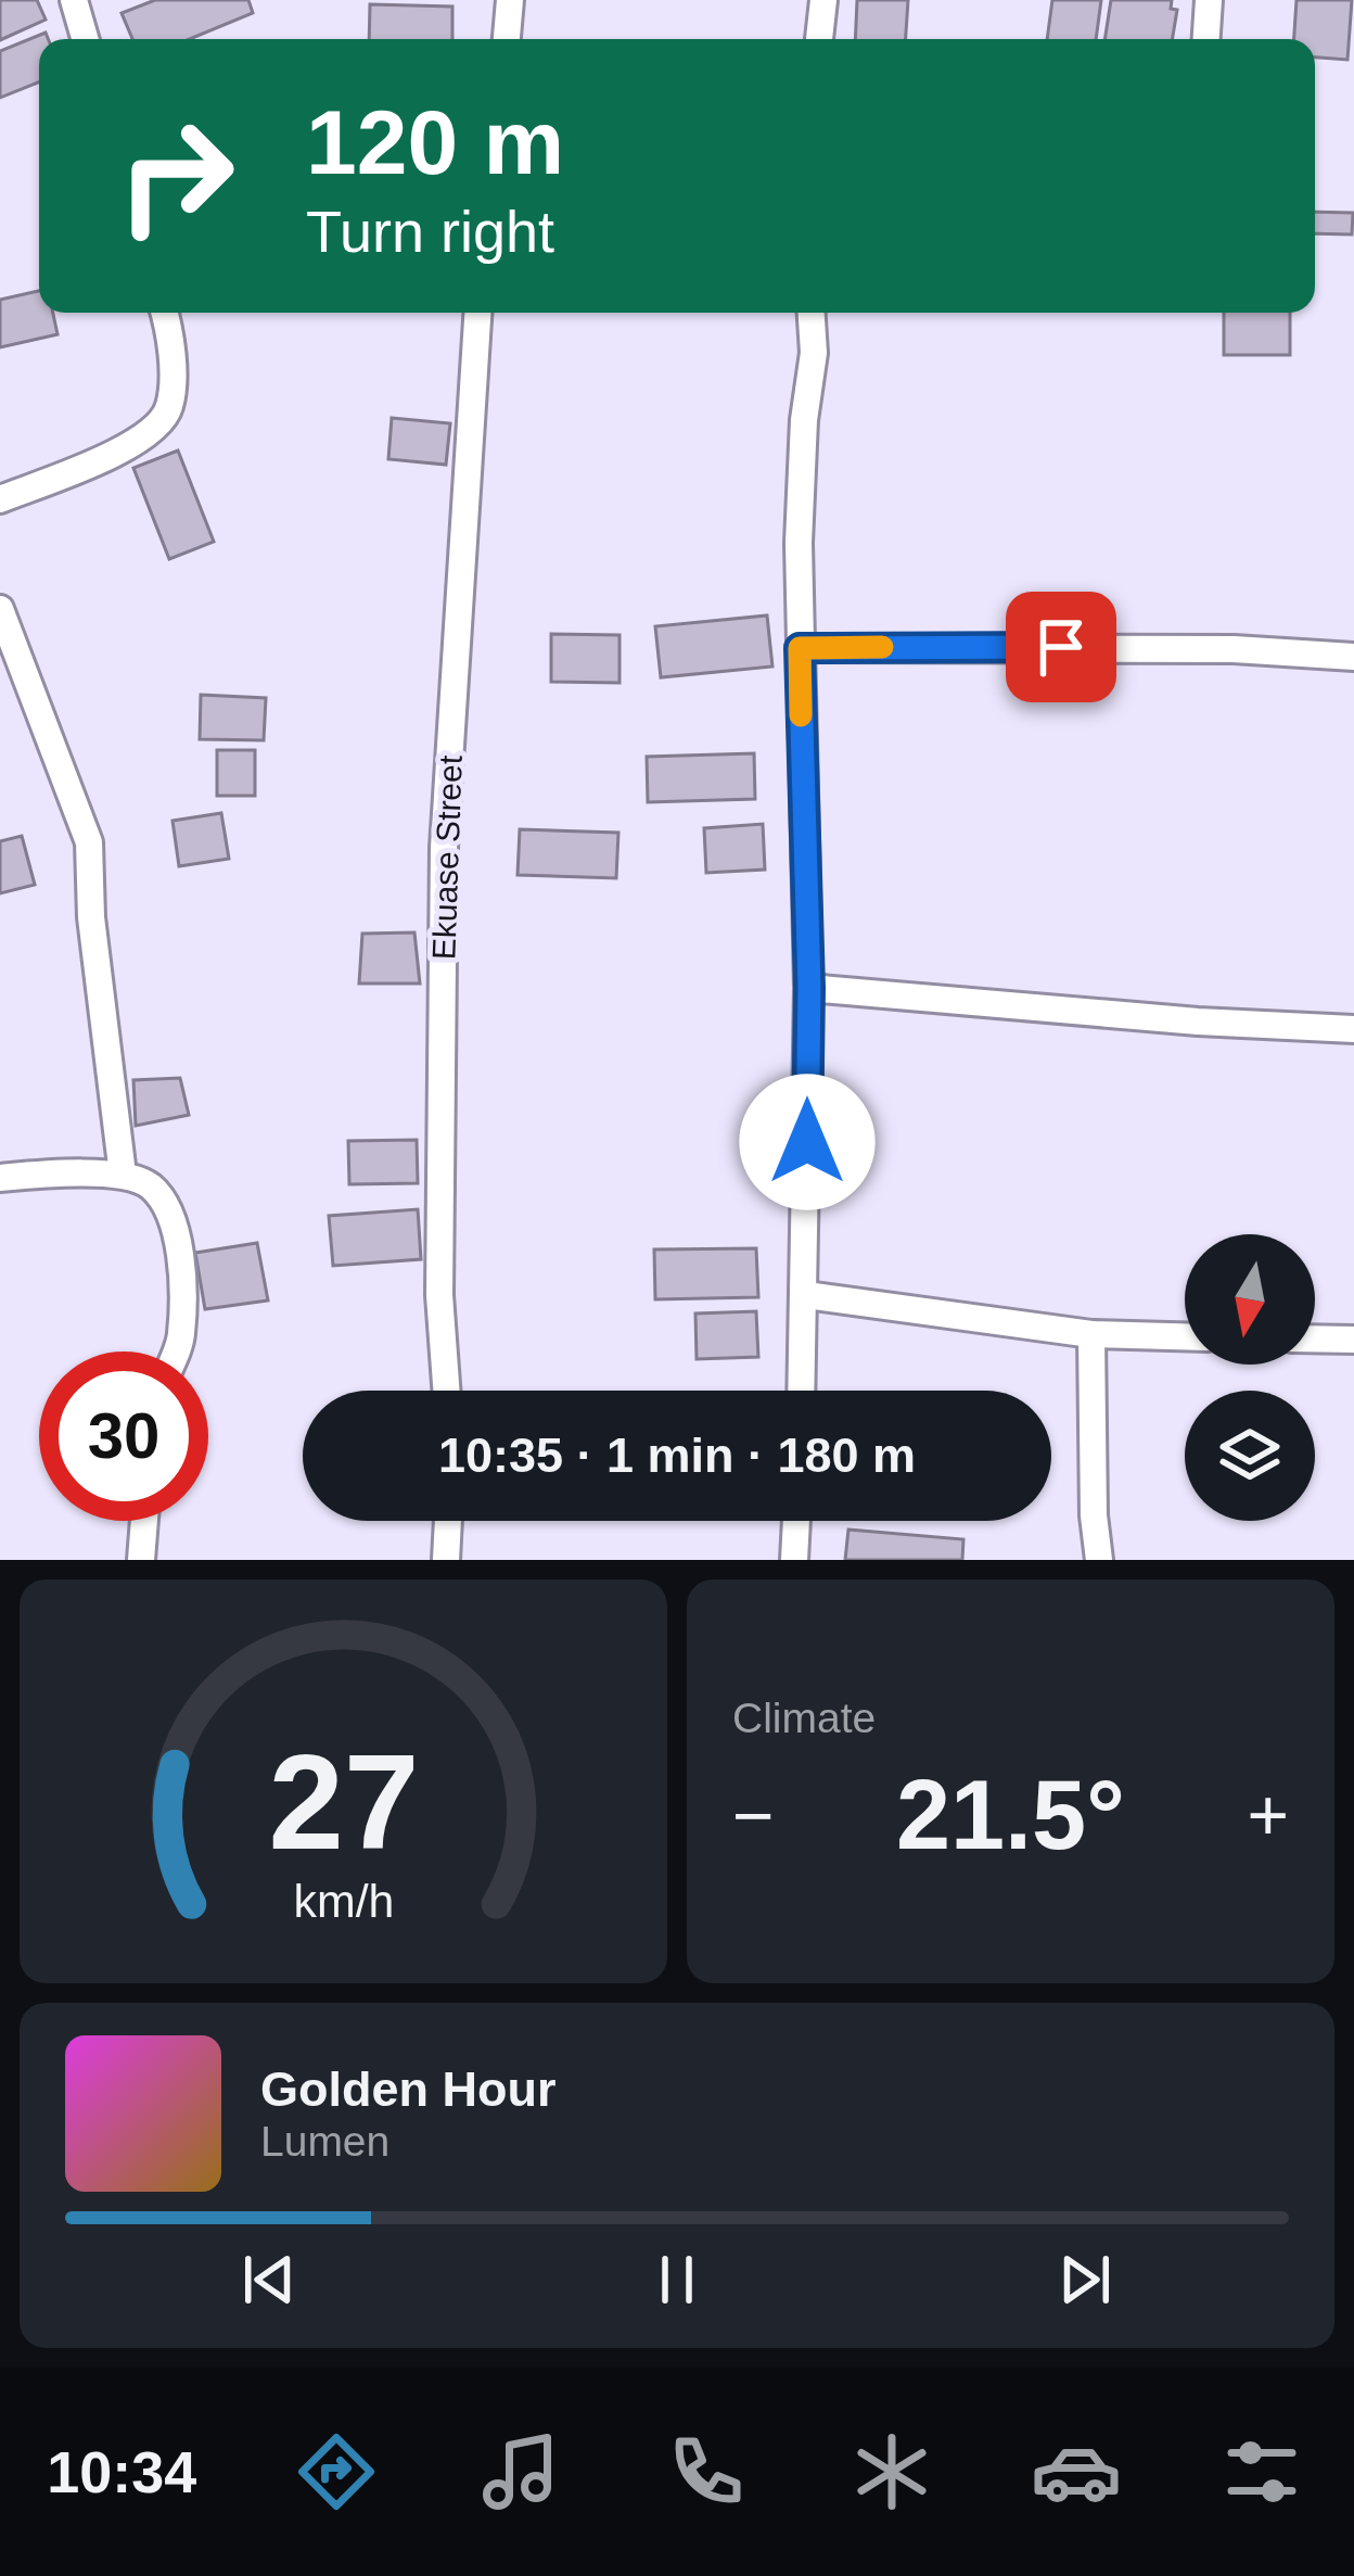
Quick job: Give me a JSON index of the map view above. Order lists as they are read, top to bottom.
{
  "streets": {
    "street": ["Ekuase Street"]
  },
  "north": "bottom",
  "page": {
    "turn": ["120 m", "Turn right"],
    "limit": "30",
    "trip": "10:35 · 1 min · 180 m",
    "tile": "Climate",
    "heat": ["−", "21.5°", "+"],
    "song": ["Golden Hour", "Lumen"],
    "tabs": "10:34",
    "gauge": ["27", "km/h"]
  }
}
